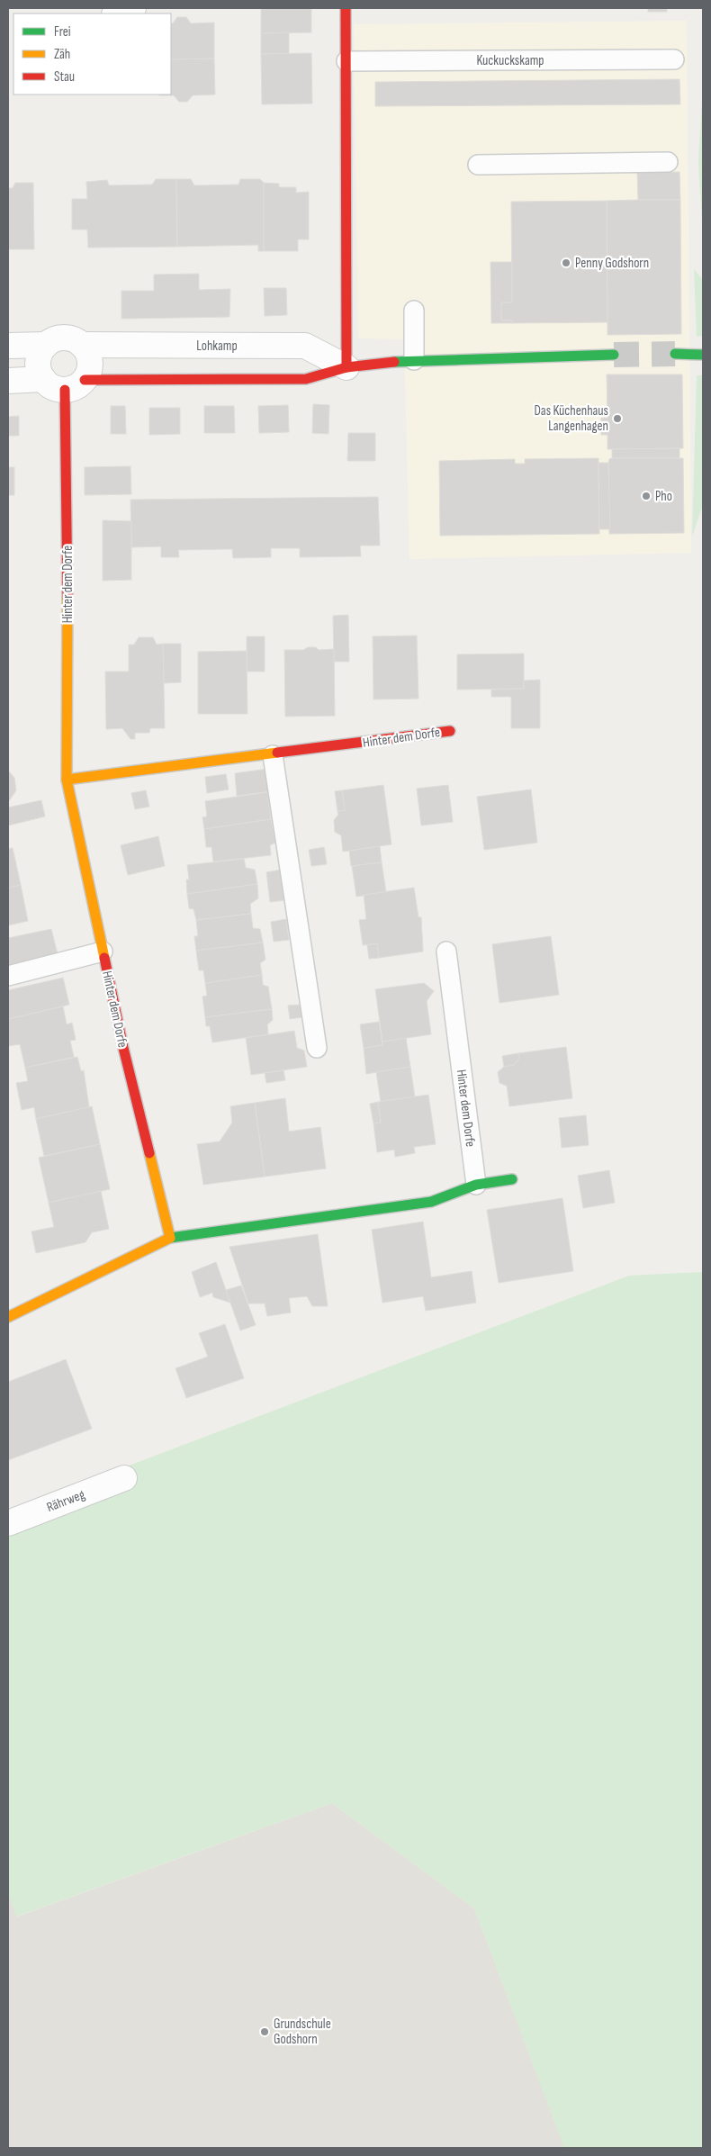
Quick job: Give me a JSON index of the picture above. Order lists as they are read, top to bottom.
{
  "streets": {
    "street": ["Lohkamp", "Hinter dem Dorfe", "Rährweg"],
    "lane": ["Kuckuckskamp"]
  },
  "crossings": [
    ["Lohkamp", "Hinter dem Dorfe"]
  ],
  "places": [
    "Penny Godshorn",
    "Das Küchenhaus Langenhagen",
    "Pho",
    "Grundschule Godshorn"
  ],
  "legend": ["Frei", "Zäh", "Stau"]
}
